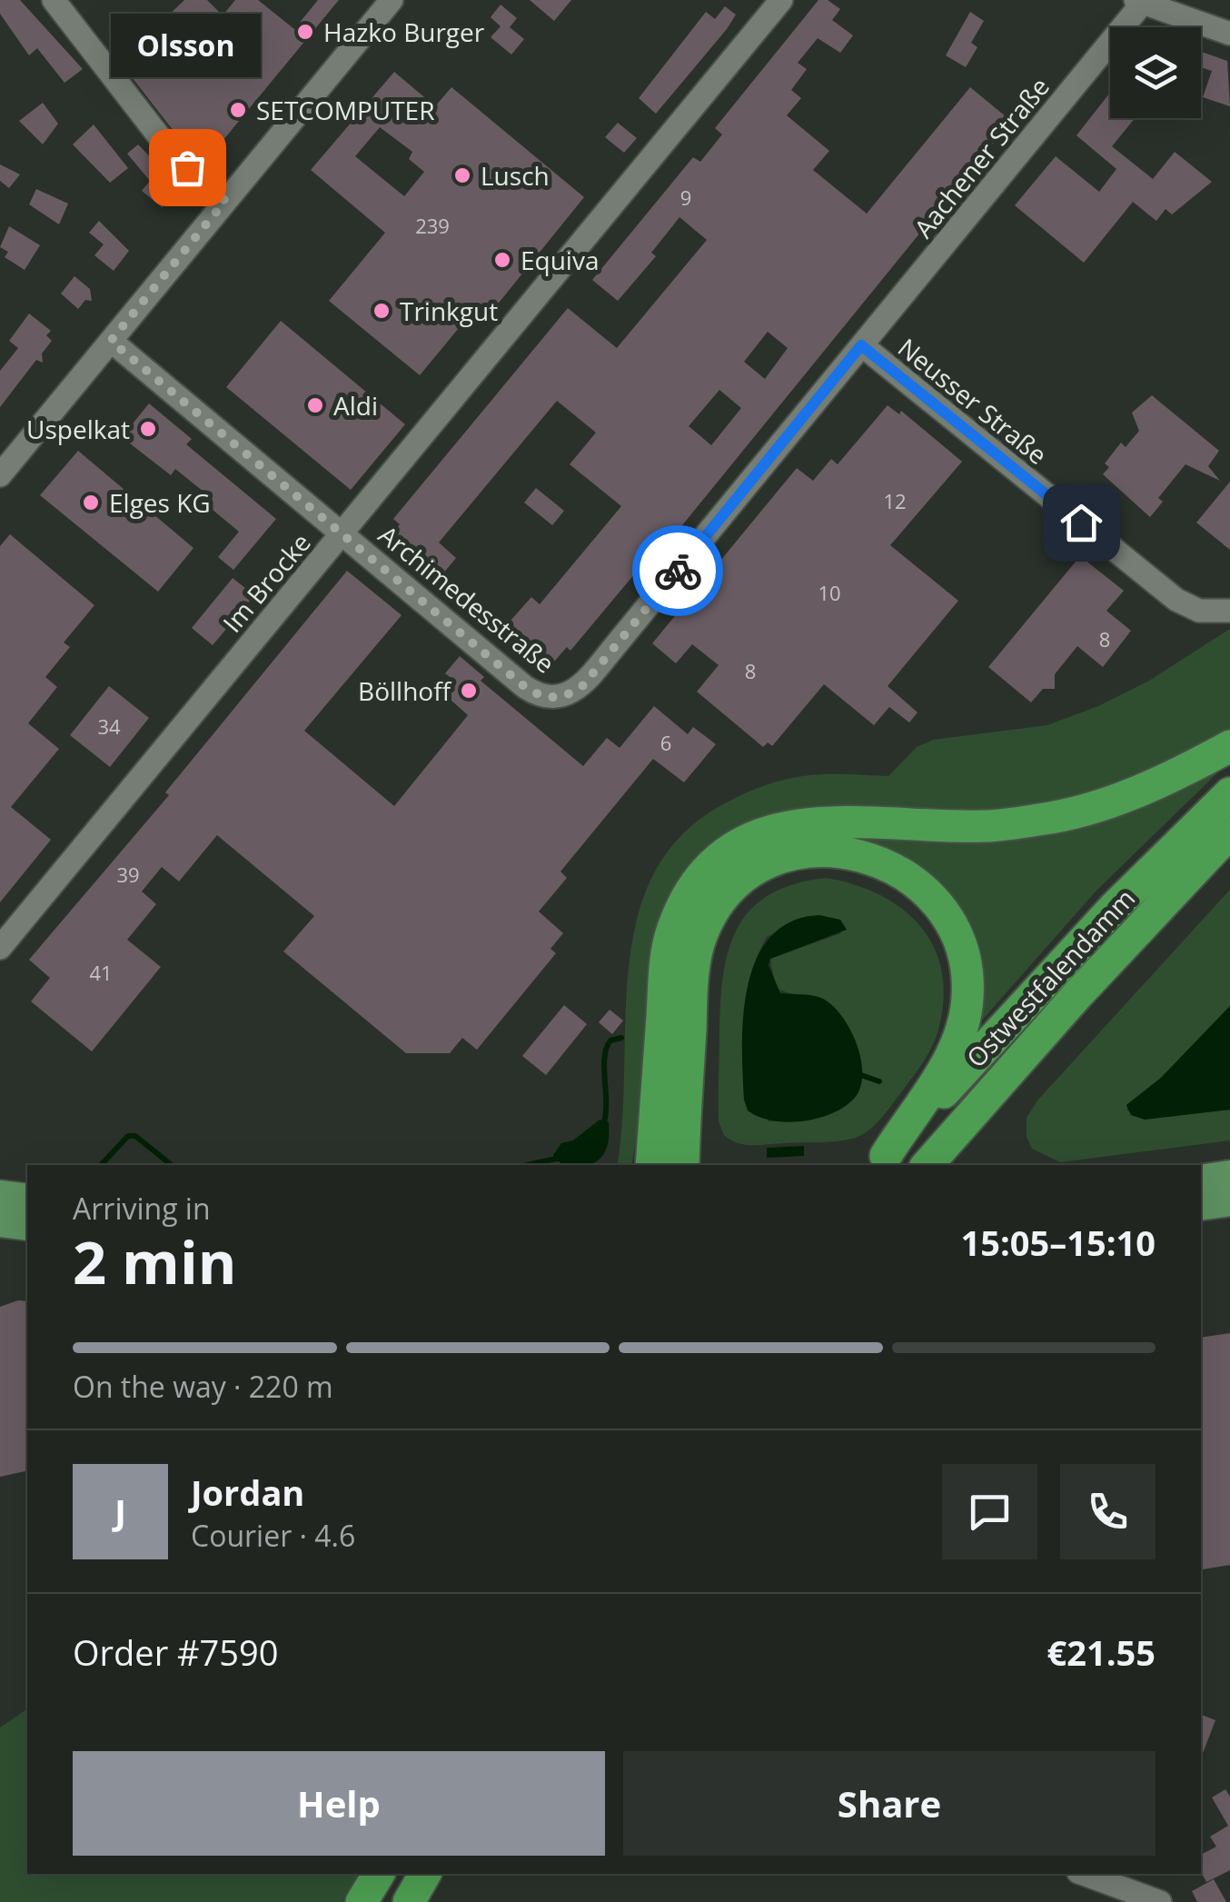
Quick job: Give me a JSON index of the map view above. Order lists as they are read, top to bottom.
{
  "streets": {
    "highway": ["Ostwestfalendamm"],
    "street": [
      "Aachener Straße",
      "Neusser Straße",
      "Im Brocke",
      "Archimedesstraße"
    ]
  },
  "crossings": [
    ["Aachener Straße", "Neusser Straße"],
    ["Aachener Straße", "Archimedesstraße"],
    ["Neusser Straße", "Archimedesstraße"],
    ["Im Brocke", "Archimedesstraße"]
  ],
  "places": [
    "Hazko Burger",
    "SETCOMPUTER",
    "Olsson",
    "Lusch",
    "Equiva",
    "Trinkgut",
    "Aldi",
    "Uspelkat",
    "Elges KG",
    "Böllhoff"
  ],
  "house_numbers": [
    "9",
    "239",
    "12",
    "10",
    "8",
    "8",
    "34",
    "6",
    "39",
    "41"
  ],
  "page": {
    "bubble": "Olsson",
    "heading": ["2 min", "Arriving in", "15:05–15:10"],
    "panel": [
      "Jordan",
      "Courier · 4.6",
      "Order #7590",
      "€21.55"
    ],
    "bar": "On the way · 220 m",
    "round": "J",
    "buttons": ["Help", "Share"]
  }
}
